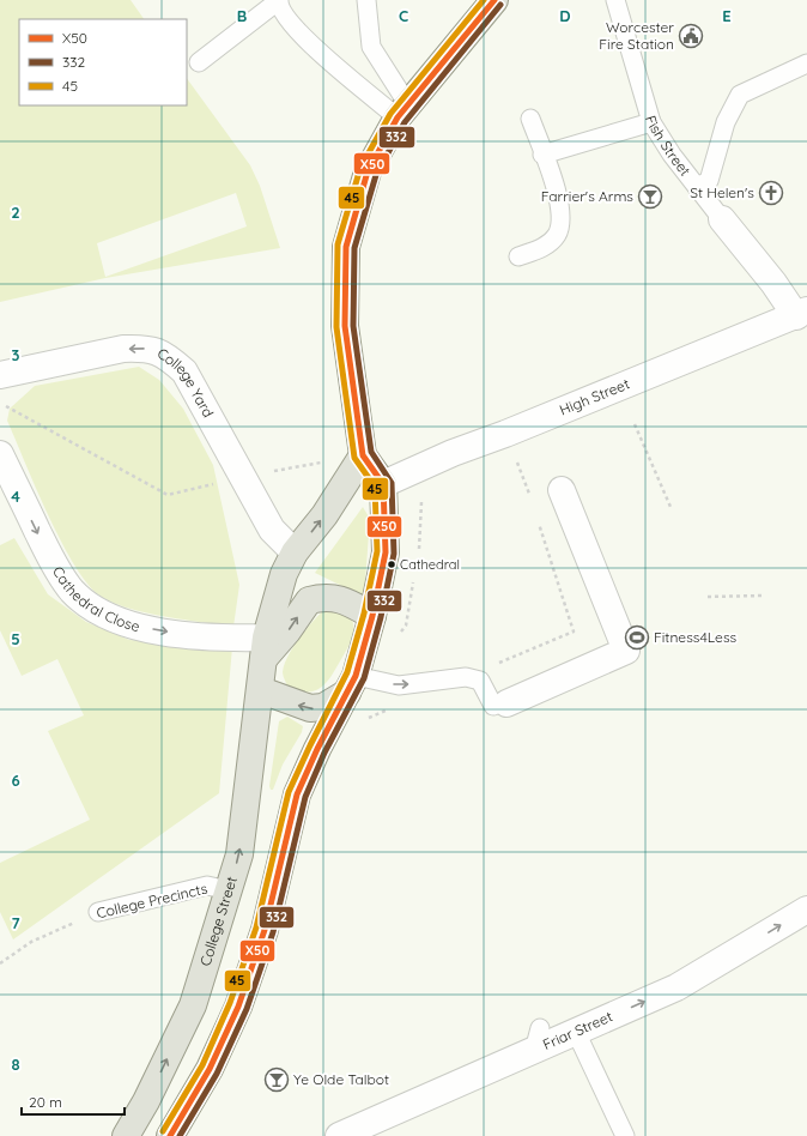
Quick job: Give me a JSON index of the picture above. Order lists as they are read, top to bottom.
{
  "streets": {
    "main road": ["College Street"],
    "street": [
      "Fish Street",
      "College Yard",
      "High Street",
      "Cathedral Close",
      "Friar Street"
    ],
    "lane": ["College Precincts"]
  },
  "crossings": [
    ["Fish Street", "High Street"],
    ["College Yard", "College Street"],
    ["Cathedral Close", "College Street"],
    ["College Precincts", "College Street"]
  ],
  "one_way": ["College Yard", "Cathedral Close", "Friar Street"],
  "places": {
    "public building": ["Worcester Fire Station"],
    "church": ["St Helen's"],
    "bar": ["Farrier's Arms", "Ye Olde Talbot"],
    "other": ["Cathedral"],
    "sports": ["Fitness4Less"]
  },
  "lines": ["transit line X50", "transit line 45", "transit line 332"],
  "legend": ["X50", "332", "45"],
  "scale_bar": "20 m",
  "grid": {
    "columns": [
      "B",
      "C",
      "D",
      "E"
    ],
    "rows": [
      "2",
      "3",
      "4",
      "5",
      "6",
      "7",
      "8"
    ]
  }
}
